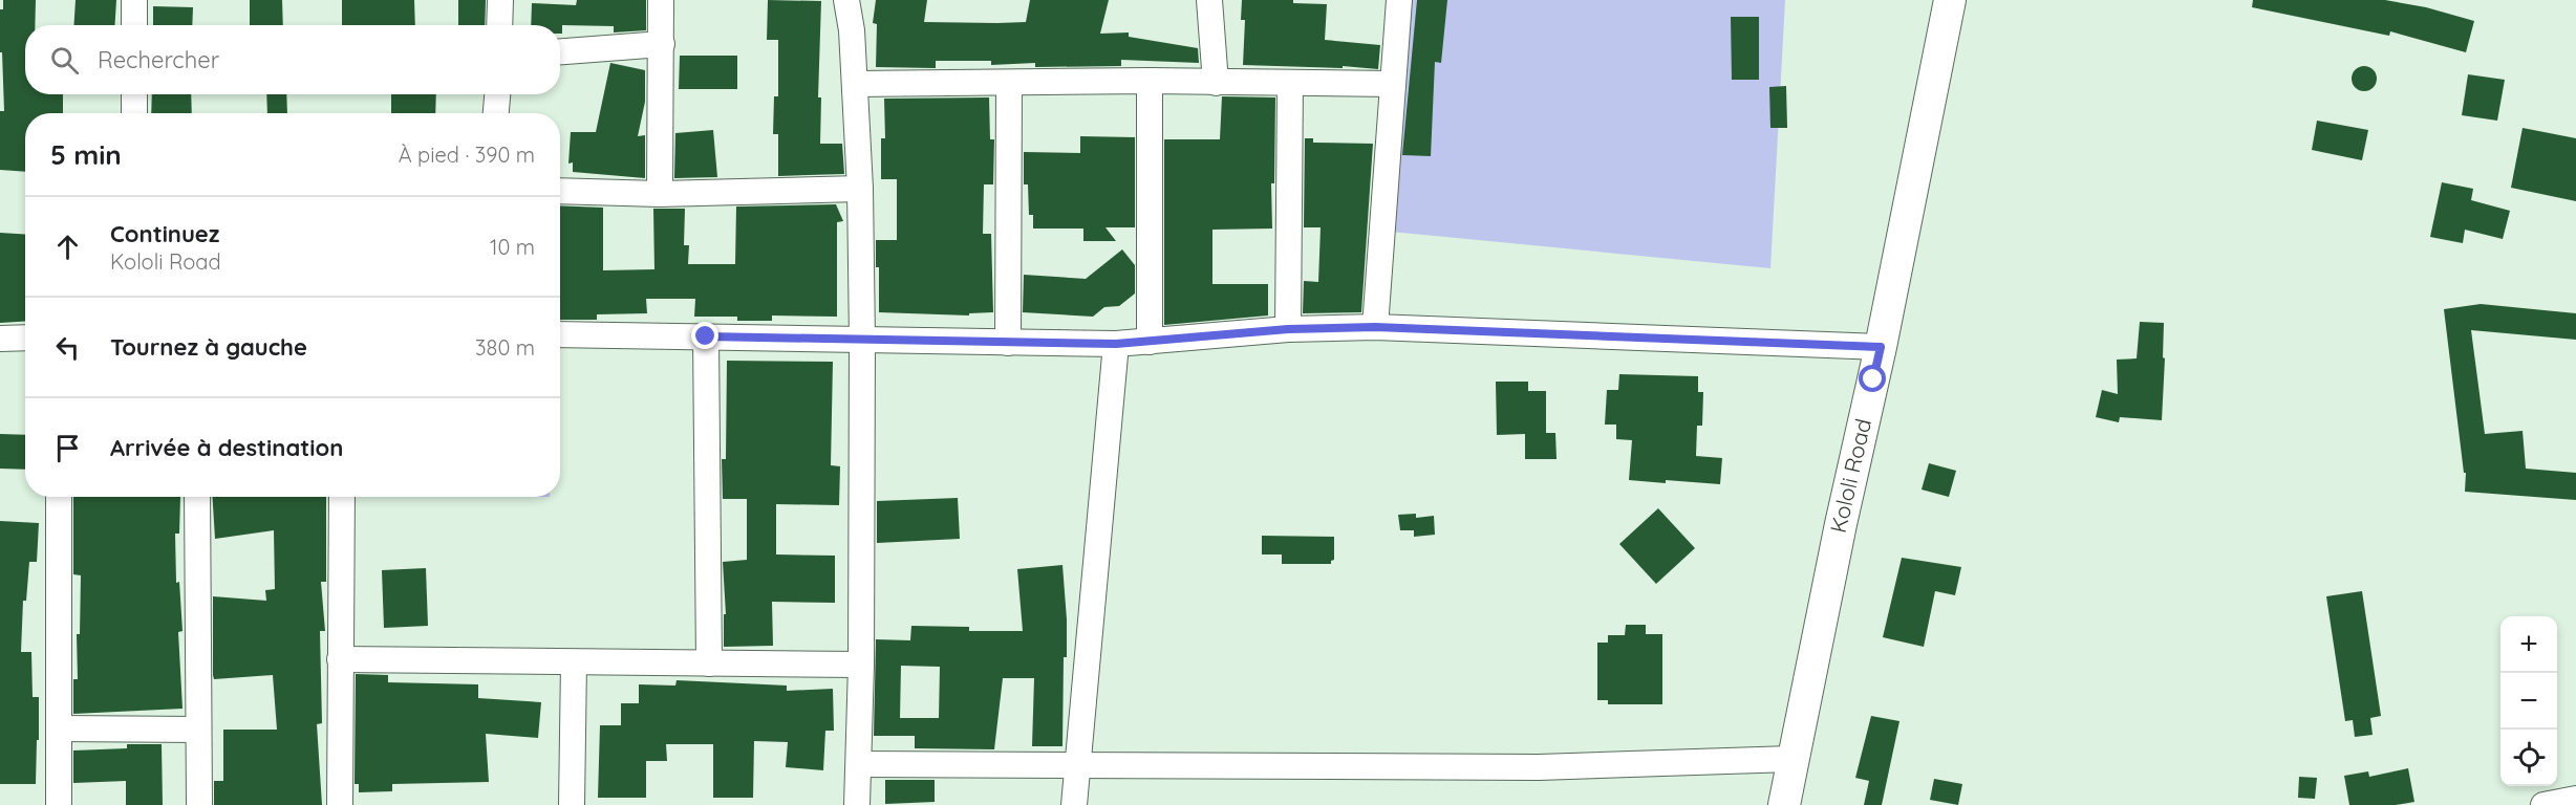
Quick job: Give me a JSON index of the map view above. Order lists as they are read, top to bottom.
{
  "streets": {
    "street": ["Kololi Road"]
  },
  "page": {
    "search": "Rechercher",
    "heading": ["5 min", "À pied · 390 m"],
    "list": [
      ["Continuez", "Kololi Road", "10 m"],
      ["Tournez à gauche", "380 m"],
      "Arrivée à destination"
    ],
    "map_buttons": ["+", "−"]
  }
}
